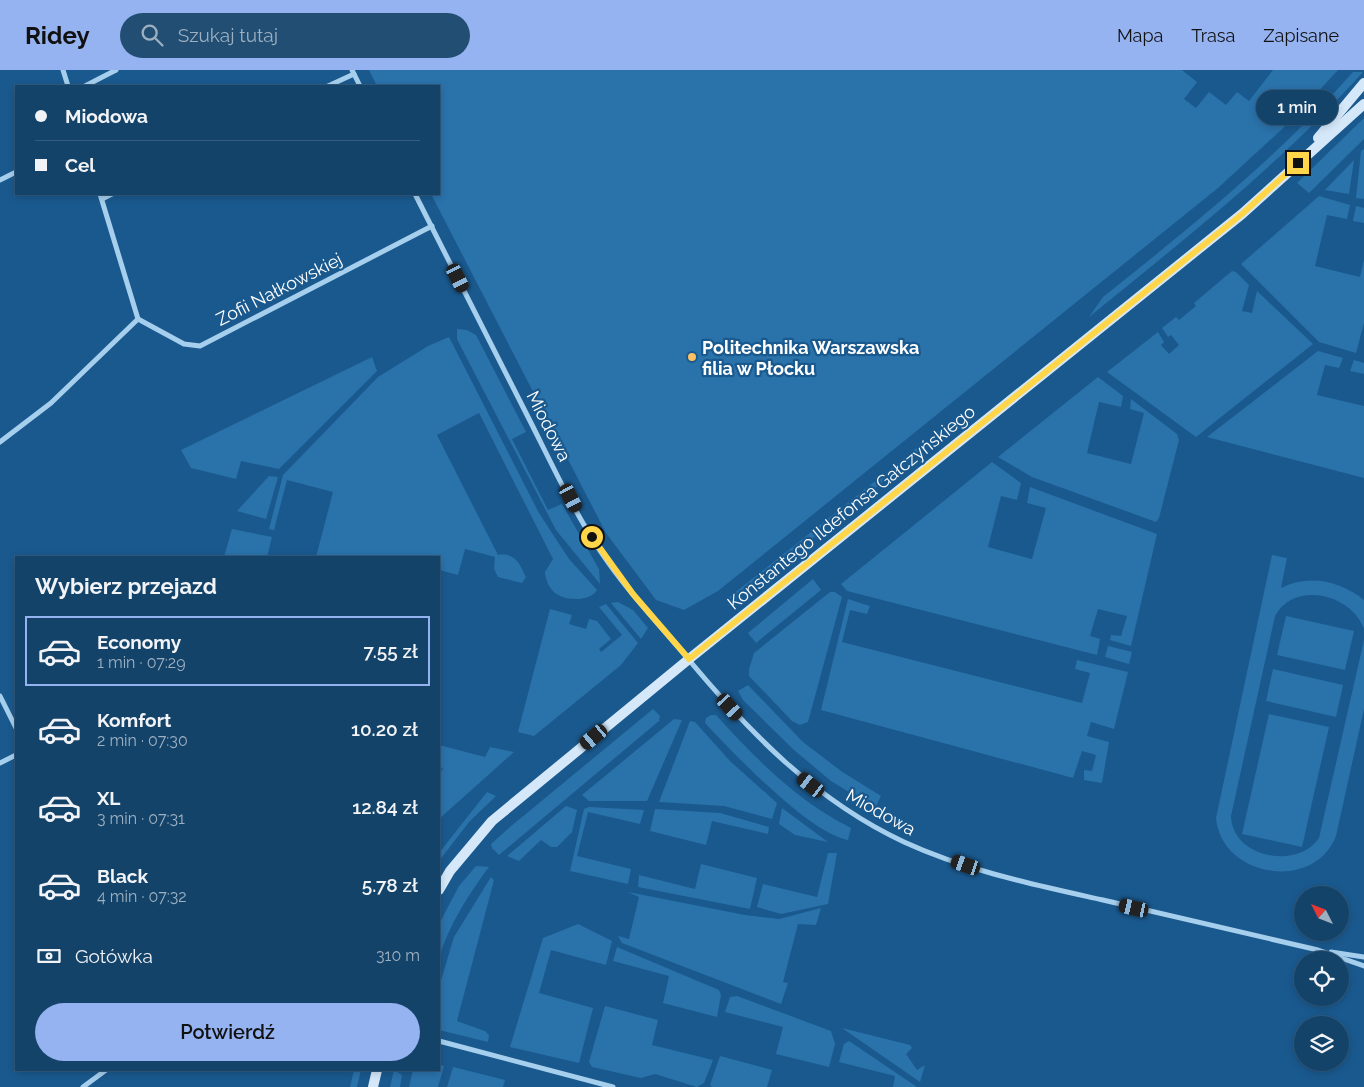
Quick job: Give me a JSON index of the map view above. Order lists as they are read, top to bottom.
{
  "streets": {
    "street": ["Zofii Nałkowskiej", "Miodowa", "Konstantego Ildefonsa Gałczyńskiego"]
  },
  "crossings": [
    ["Zofii Nałkowskiej", "Miodowa"],
    ["Miodowa", "Konstantego Ildefonsa Gałczyńskiego"]
  ],
  "places": ["Politechnika Warszawska filia w Płocku"],
  "north": "top left",
  "page": {
    "header": "Ridey",
    "search": "Szukaj tutaj",
    "nav": ["Mapa", "Trasa", "Zapisane"],
    "banner": ["Miodowa", "Cel"],
    "bubble": "1 min",
    "heading": "Wybierz przejazd",
    "list": [
      {
        "name": "Economy",
        "note": "1 min · 07:29",
        "value": "7.55 zł"
      },
      {
        "name": "Komfort",
        "note": "2 min · 07:30",
        "value": "10.20 zł"
      },
      {
        "name": "XL",
        "note": "3 min · 07:31",
        "value": "12.84 zł"
      },
      {
        "name": "Black",
        "note": "4 min · 07:32",
        "value": "5.78 zł"
      }
    ],
    "pay": ["Gotówka", "310 m"],
    "buttons": "Potwierdź"
  }
}
